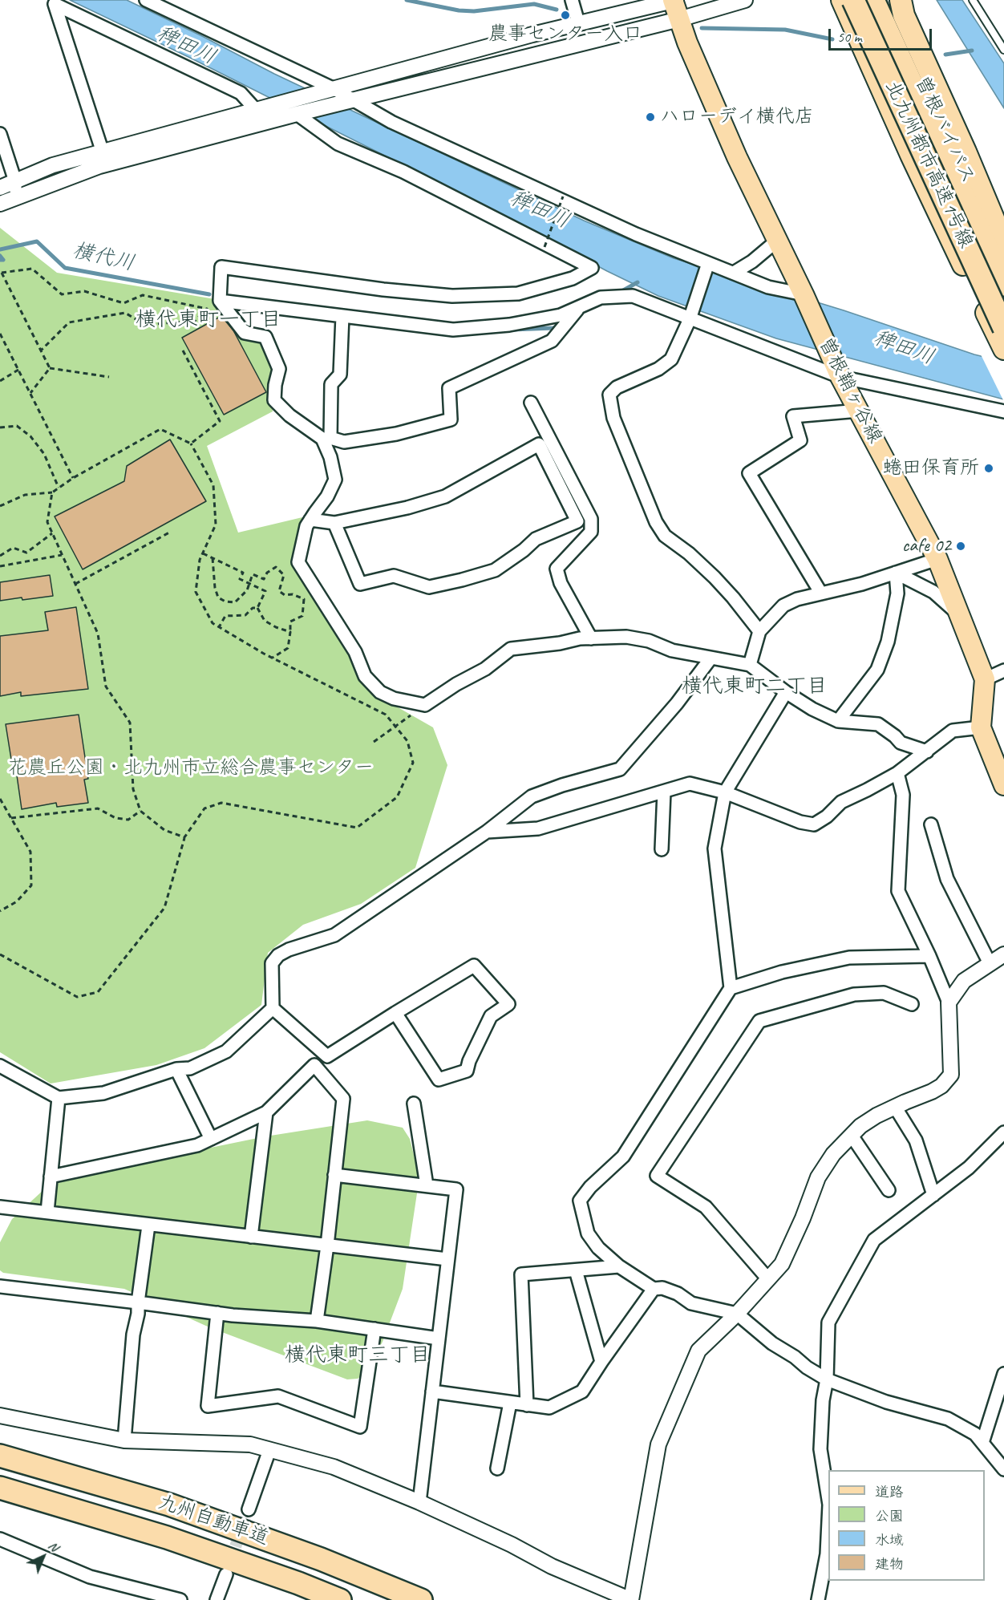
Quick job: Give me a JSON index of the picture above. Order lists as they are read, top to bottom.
{
  "streets": {
    "highway": ["曽根バイパス", "北九州都市高速1号線", "九州自動車道"],
    "main road": ["曽根鞘ヶ谷線"]
  },
  "crossings": [
    ["曽根バイパス", "北九州都市高速1号線"]
  ],
  "districts": ["横代東町一丁目", "横代東町二丁目", "横代東町三丁目"],
  "water": ["稗田川", "横代川"],
  "parks": ["花農丘公園・北九州市立総合農事センター"],
  "places": [
    "農事センター入口",
    "ハローデイ横代店",
    "蜷田保育所",
    "cafe 02"
  ],
  "legend": [
    "道路",
    "公園",
    "水域",
    "建物"
  ],
  "scale_bar": "50 m",
  "north": "top right"
}
